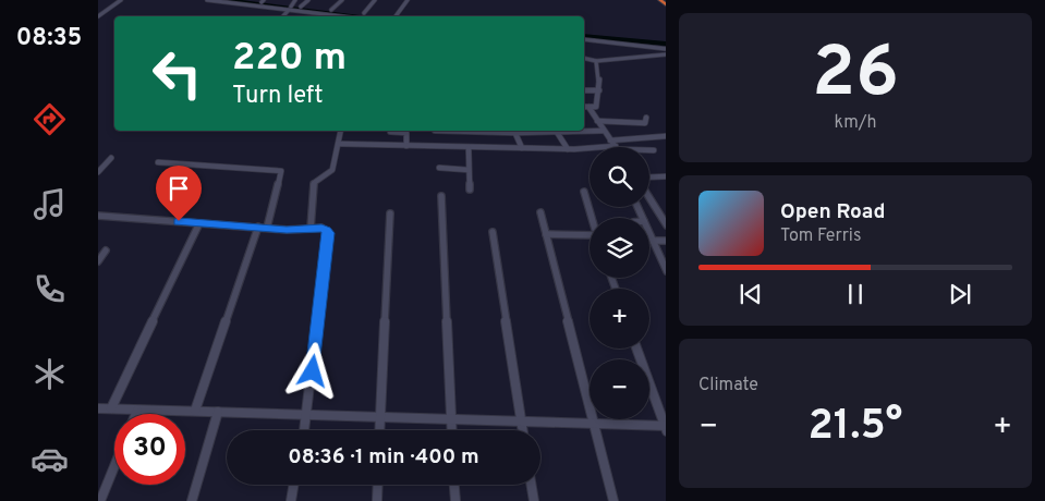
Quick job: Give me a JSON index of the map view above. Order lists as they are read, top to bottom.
{
  "page": {
    "tabs": "08:35",
    "tile": [
      ["26", "km/h"],
      "Climate"
    ],
    "turn": ["220 m", "Turn left"],
    "map_buttons": ["+", "−"],
    "song": ["Open Road", "Tom Ferris"],
    "heat": ["−", "21.5°", "+"],
    "limit": "30",
    "trip": "08:36 · 1 min · 400 m"
  }
}
